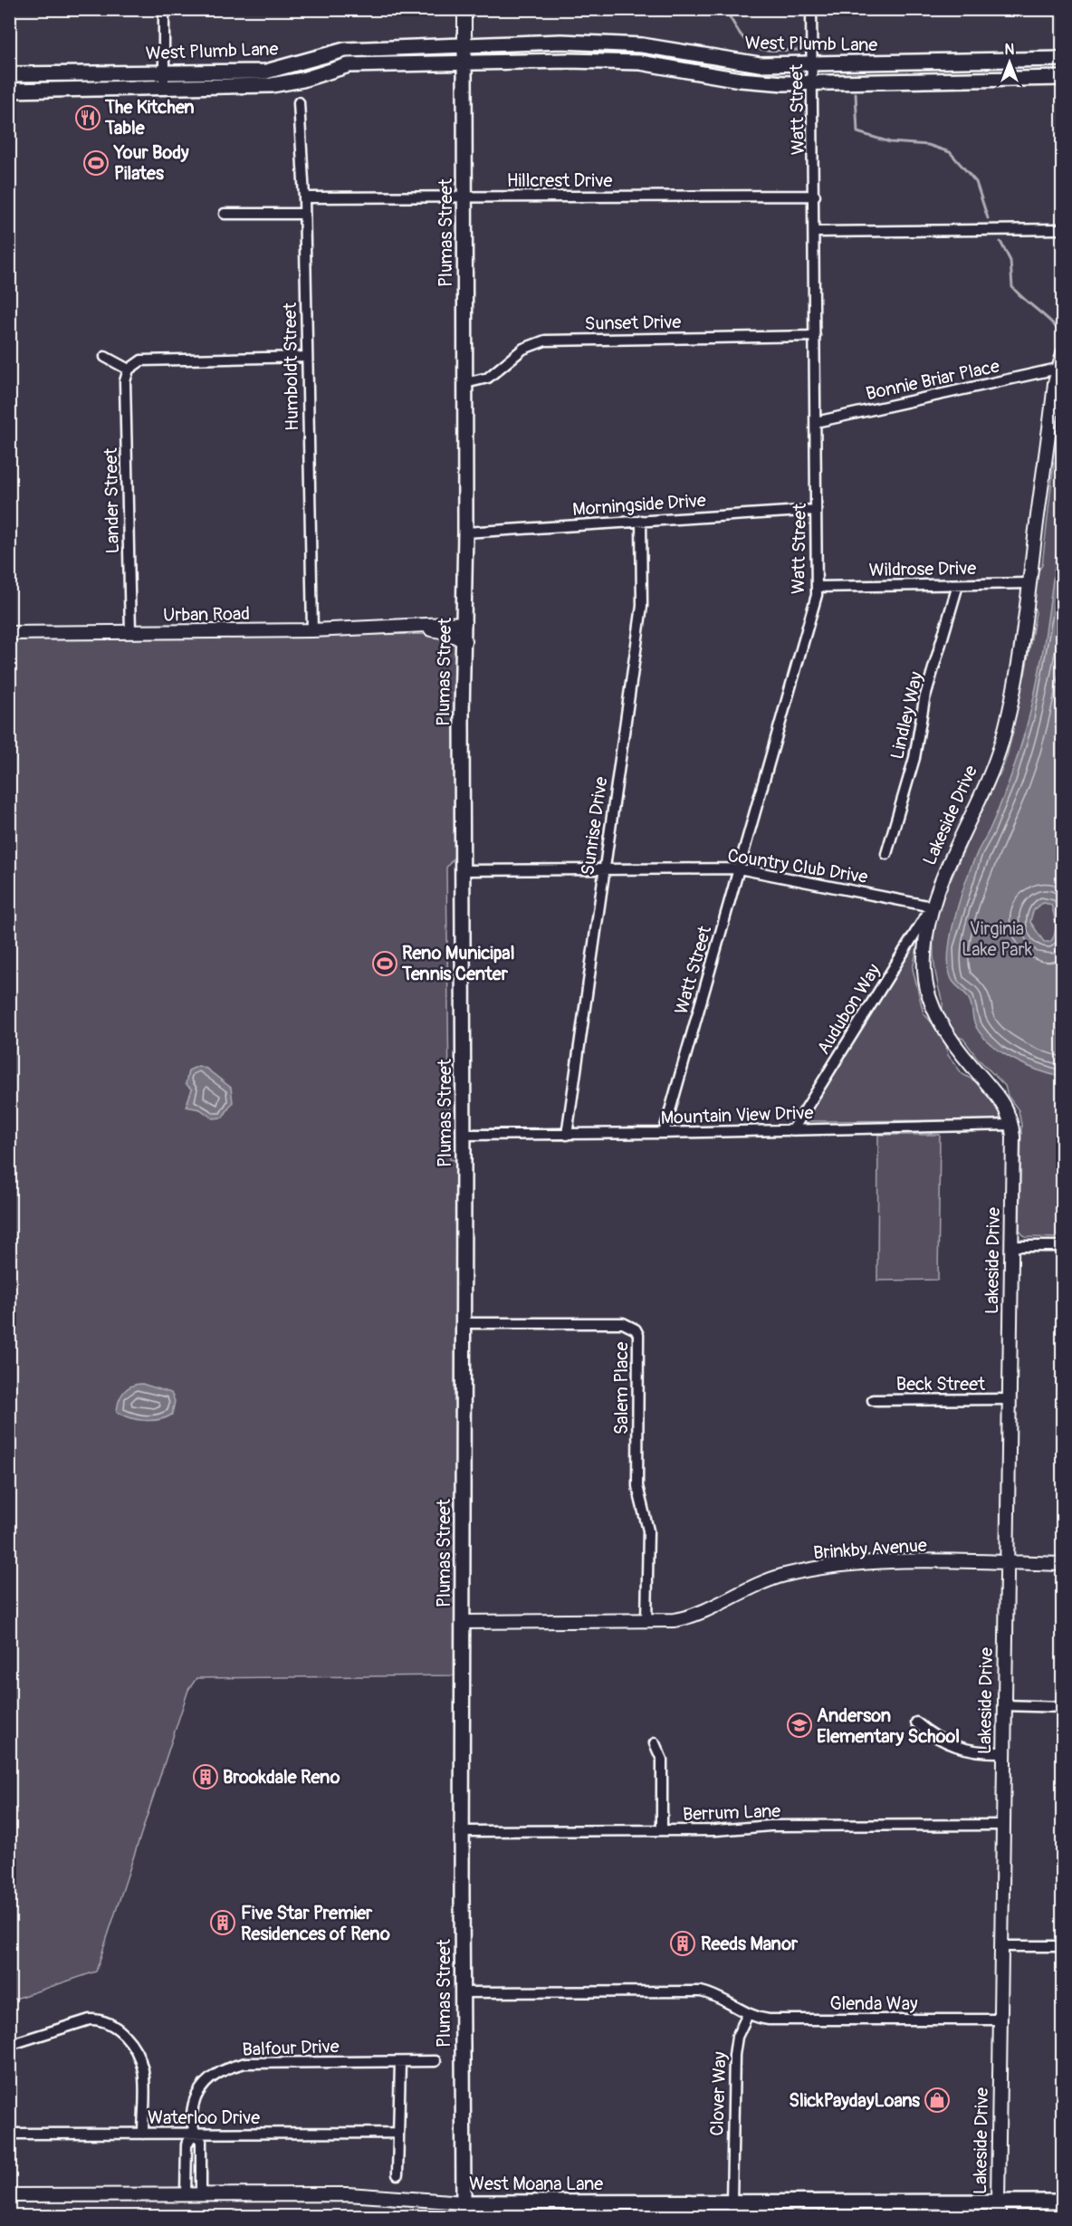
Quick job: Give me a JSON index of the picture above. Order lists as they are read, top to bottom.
{
  "streets": {
    "main road": [
      "West Plumb Lane",
      "Plumas Street",
      "Lakeside Drive",
      "West Moana Lane"
    ],
    "street": [
      "Watt Street",
      "Hillcrest Drive",
      "Sunset Drive",
      "Humboldt Street",
      "Bonnie Briar Place",
      "Lander Street",
      "Morningside Drive",
      "Wildrose Drive",
      "Urban Road",
      "Lindley Way",
      "Sunrise Drive",
      "Country Club Drive",
      "Audubon Way",
      "Mountain View Drive",
      "Beck Street",
      "Salem Place",
      "Brinkby Avenue",
      "Berrum Lane",
      "Glenda Way",
      "Balfour Drive",
      "Clover Way",
      "Waterloo Drive"
    ]
  },
  "crossings": [
    ["West Plumb Lane", "Watt Street"],
    ["West Plumb Lane", "Plumas Street"],
    ["Watt Street", "Hillcrest Drive"],
    ["Watt Street", "Sunset Drive"],
    ["Watt Street", "Bonnie Briar Place"],
    ["Watt Street", "Morningside Drive"],
    ["Watt Street", "Wildrose Drive"],
    ["Watt Street", "Country Club Drive"],
    ["Watt Street", "Mountain View Drive"],
    ["Hillcrest Drive", "Plumas Street"],
    ["Hillcrest Drive", "Humboldt Street"],
    ["Plumas Street", "Sunset Drive"],
    ["Plumas Street", "Morningside Drive"],
    ["Plumas Street", "Urban Road"],
    ["Plumas Street", "Country Club Drive"],
    ["Plumas Street", "Mountain View Drive"],
    ["Plumas Street", "Salem Place"],
    ["Plumas Street", "Brinkby Avenue"],
    ["Plumas Street", "Berrum Lane"],
    ["Plumas Street", "West Moana Lane"],
    ["Humboldt Street", "Urban Road"],
    ["Bonnie Briar Place", "Lakeside Drive"],
    ["Lander Street", "Urban Road"],
    ["Morningside Drive", "Sunrise Drive"],
    ["Wildrose Drive", "Lindley Way"],
    ["Wildrose Drive", "Lakeside Drive"],
    ["Lakeside Drive", "Country Club Drive"],
    ["Lakeside Drive", "Audubon Way"],
    ["Lakeside Drive", "Mountain View Drive"],
    ["Lakeside Drive", "Beck Street"],
    ["Lakeside Drive", "Brinkby Avenue"],
    ["Lakeside Drive", "Berrum Lane"],
    ["Lakeside Drive", "Glenda Way"],
    ["Lakeside Drive", "West Moana Lane"],
    ["Sunrise Drive", "Country Club Drive"],
    ["Sunrise Drive", "Mountain View Drive"],
    ["Country Club Drive", "Audubon Way"],
    ["Audubon Way", "Mountain View Drive"],
    ["Salem Place", "Brinkby Avenue"],
    ["Glenda Way", "Clover Way"],
    ["Balfour Drive", "Waterloo Drive"],
    ["Balfour Drive", "West Moana Lane"],
    ["Clover Way", "West Moana Lane"]
  ],
  "parks": ["Virginia Lake Park"],
  "places": {
    "restaurant": ["The Kitchen Table"],
    "sports": ["Your Body Pilates", "Reno Municipal Tennis Center"],
    "school or university": ["Anderson Elementary School"],
    "building": ["Brookdale Reno", "Five Star Premier Residences of Reno", "Reeds Manor"],
    "shop": ["SlickPaydayLoans"]
  },
  "north": "top"
}
